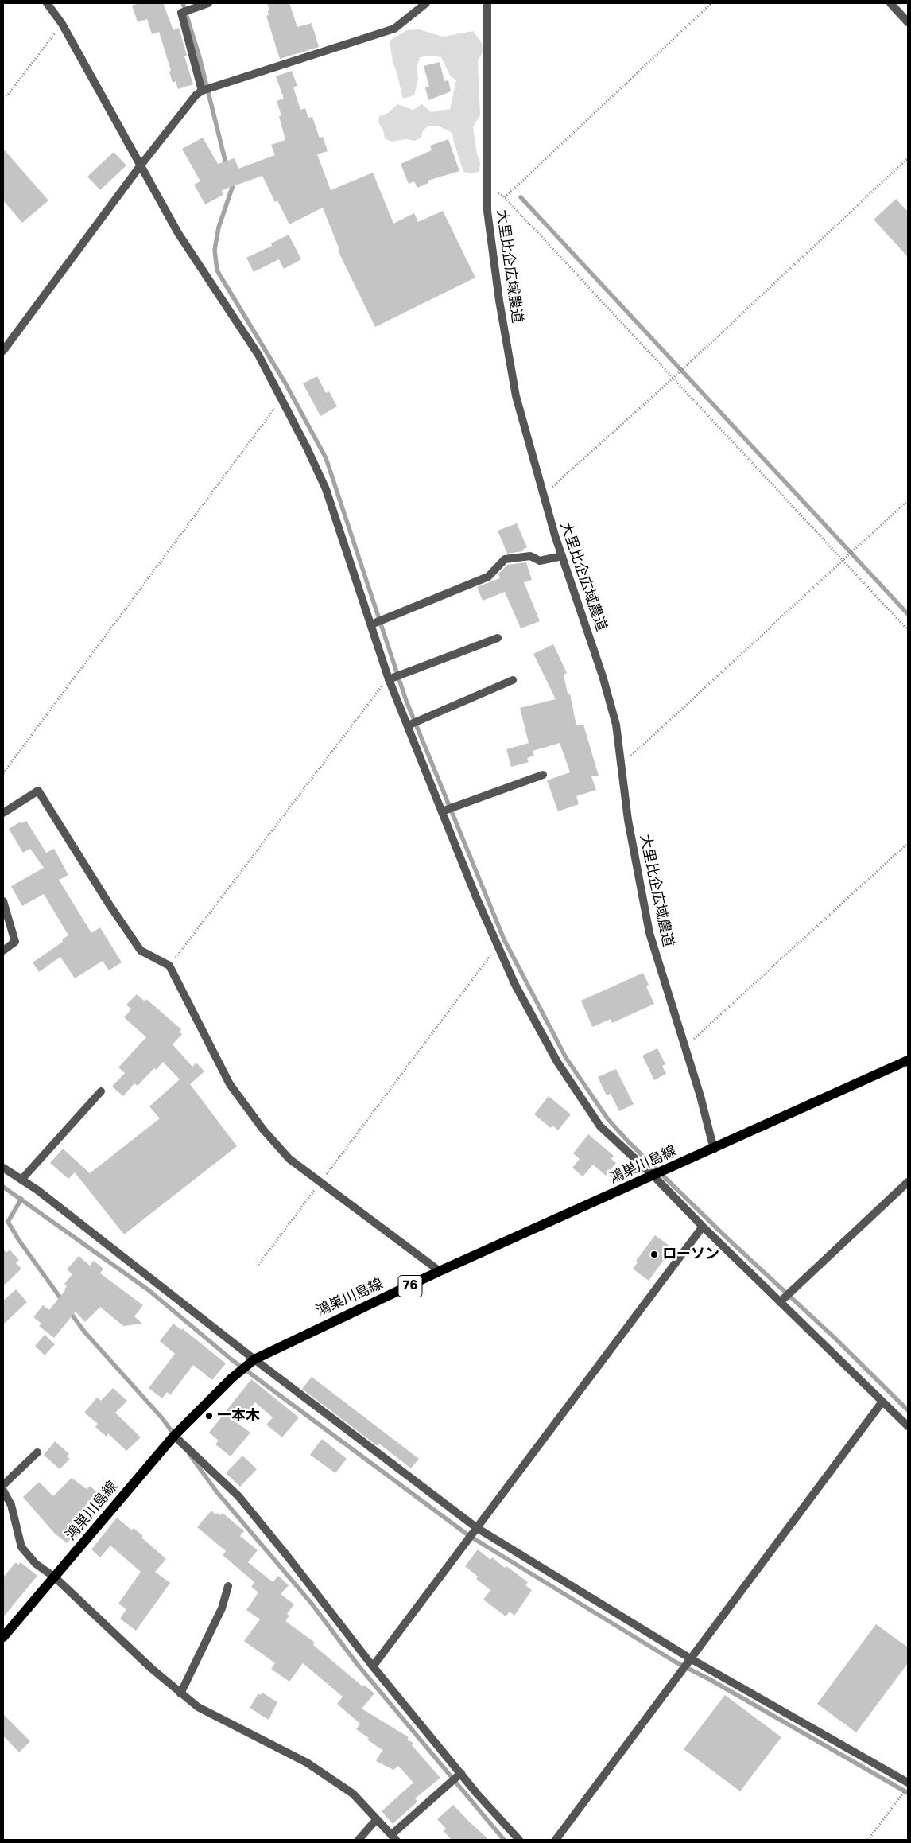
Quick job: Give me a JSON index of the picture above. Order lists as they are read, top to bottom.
{
  "streets": {
    "main road": ["鴻巣川島線", "76"],
    "street": ["大里比企広域農道"]
  },
  "crossings": [
    ["大里比企広域農道", "鴻巣川島線"]
  ],
  "places": ["ローソン", "一本木"]
}
